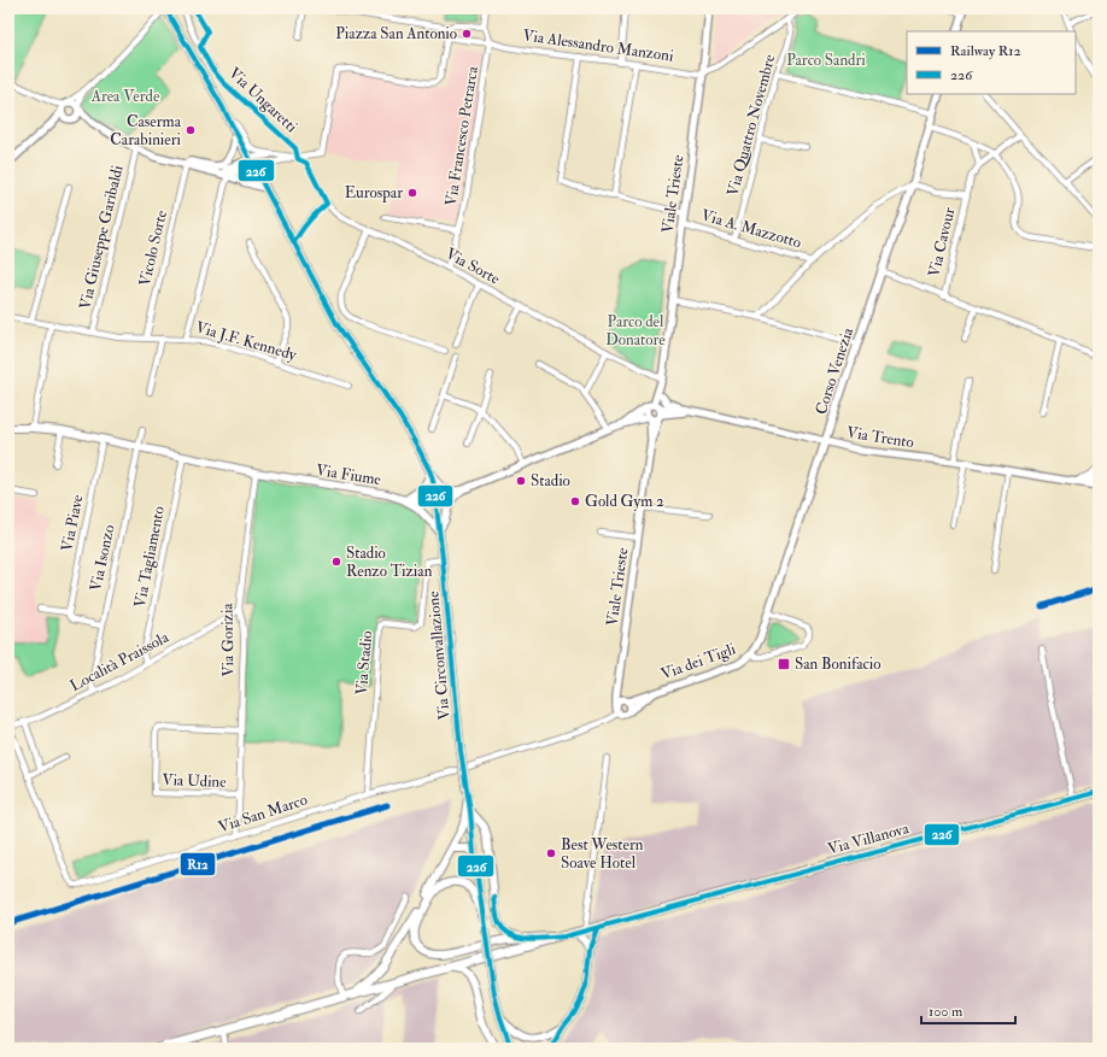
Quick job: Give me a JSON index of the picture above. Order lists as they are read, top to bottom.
{
  "streets": {
    "main road": ["Via Fiume", "Via Circonvallazione", "Via Villanova"],
    "street": [
      "Via Alessandro Manzoni",
      "Via Ungaretti",
      "Via Quattro Novembre",
      "Via Francesco Petrarca",
      "Viale Trieste",
      "Via A. Mazzotto",
      "Via Giuseppe Garibaldi",
      "Via Cavour",
      "Vicolo Sorte",
      "Via Sorte",
      "Via J.F. Kennedy",
      "Corso Venezia",
      "Via Trento",
      "Via Piave",
      "Via Tagliamento",
      "Via Isonzo",
      "Via Gorizia",
      "Località Praissola",
      "Via dei Tigli",
      "Via Stadio",
      "Via Udine",
      "Via San Marco"
    ]
  },
  "crossings": [
    ["Via Alessandro Manzoni", "Via Francesco Petrarca"],
    ["Via Alessandro Manzoni", "Viale Trieste"],
    ["Via Ungaretti", "Via Sorte"],
    ["Via Quattro Novembre", "Via A. Mazzotto"],
    ["Via Francesco Petrarca", "Via Sorte"],
    ["Viale Trieste", "Via A. Mazzotto"],
    ["Viale Trieste", "Via Sorte"],
    ["Viale Trieste", "Via Trento"],
    ["Viale Trieste", "Via Fiume"],
    ["Viale Trieste", "Via dei Tigli"],
    ["Corso Venezia", "Via Trento"],
    ["Corso Venezia", "Via dei Tigli"],
    ["Via Trento", "Via Fiume"],
    ["Via Fiume", "Via Piave"],
    ["Via Fiume", "Via Tagliamento"],
    ["Via Fiume", "Via Isonzo"],
    ["Via Fiume", "Via Gorizia"],
    ["Via Fiume", "Via Circonvallazione"],
    ["Via Tagliamento", "Località Praissola"],
    ["Via Isonzo", "Località Praissola"],
    ["Via Gorizia", "Località Praissola"],
    ["Via Gorizia", "Via Udine"],
    ["Via Gorizia", "Via San Marco"],
    ["Via Circonvallazione", "Via Stadio"],
    ["Via Stadio", "Via San Marco"]
  ],
  "parks": ["Parco Sandri", "Area Verde", "Parco del Donatore"],
  "places": {
    "other": [
      "Piazza San Antonio",
      "Caserma Carabinieri",
      "Eurospar",
      "Stadio",
      "Gold Gym 2",
      "Stadio Renzo Tizian",
      "Best Western Soave Hotel"
    ],
    "transit": ["San Bonifacio"]
  },
  "lines": ["transit line 226", "rail line R12"],
  "legend": ["Railway R12", "226"],
  "scale_bar": "100 m"
}
